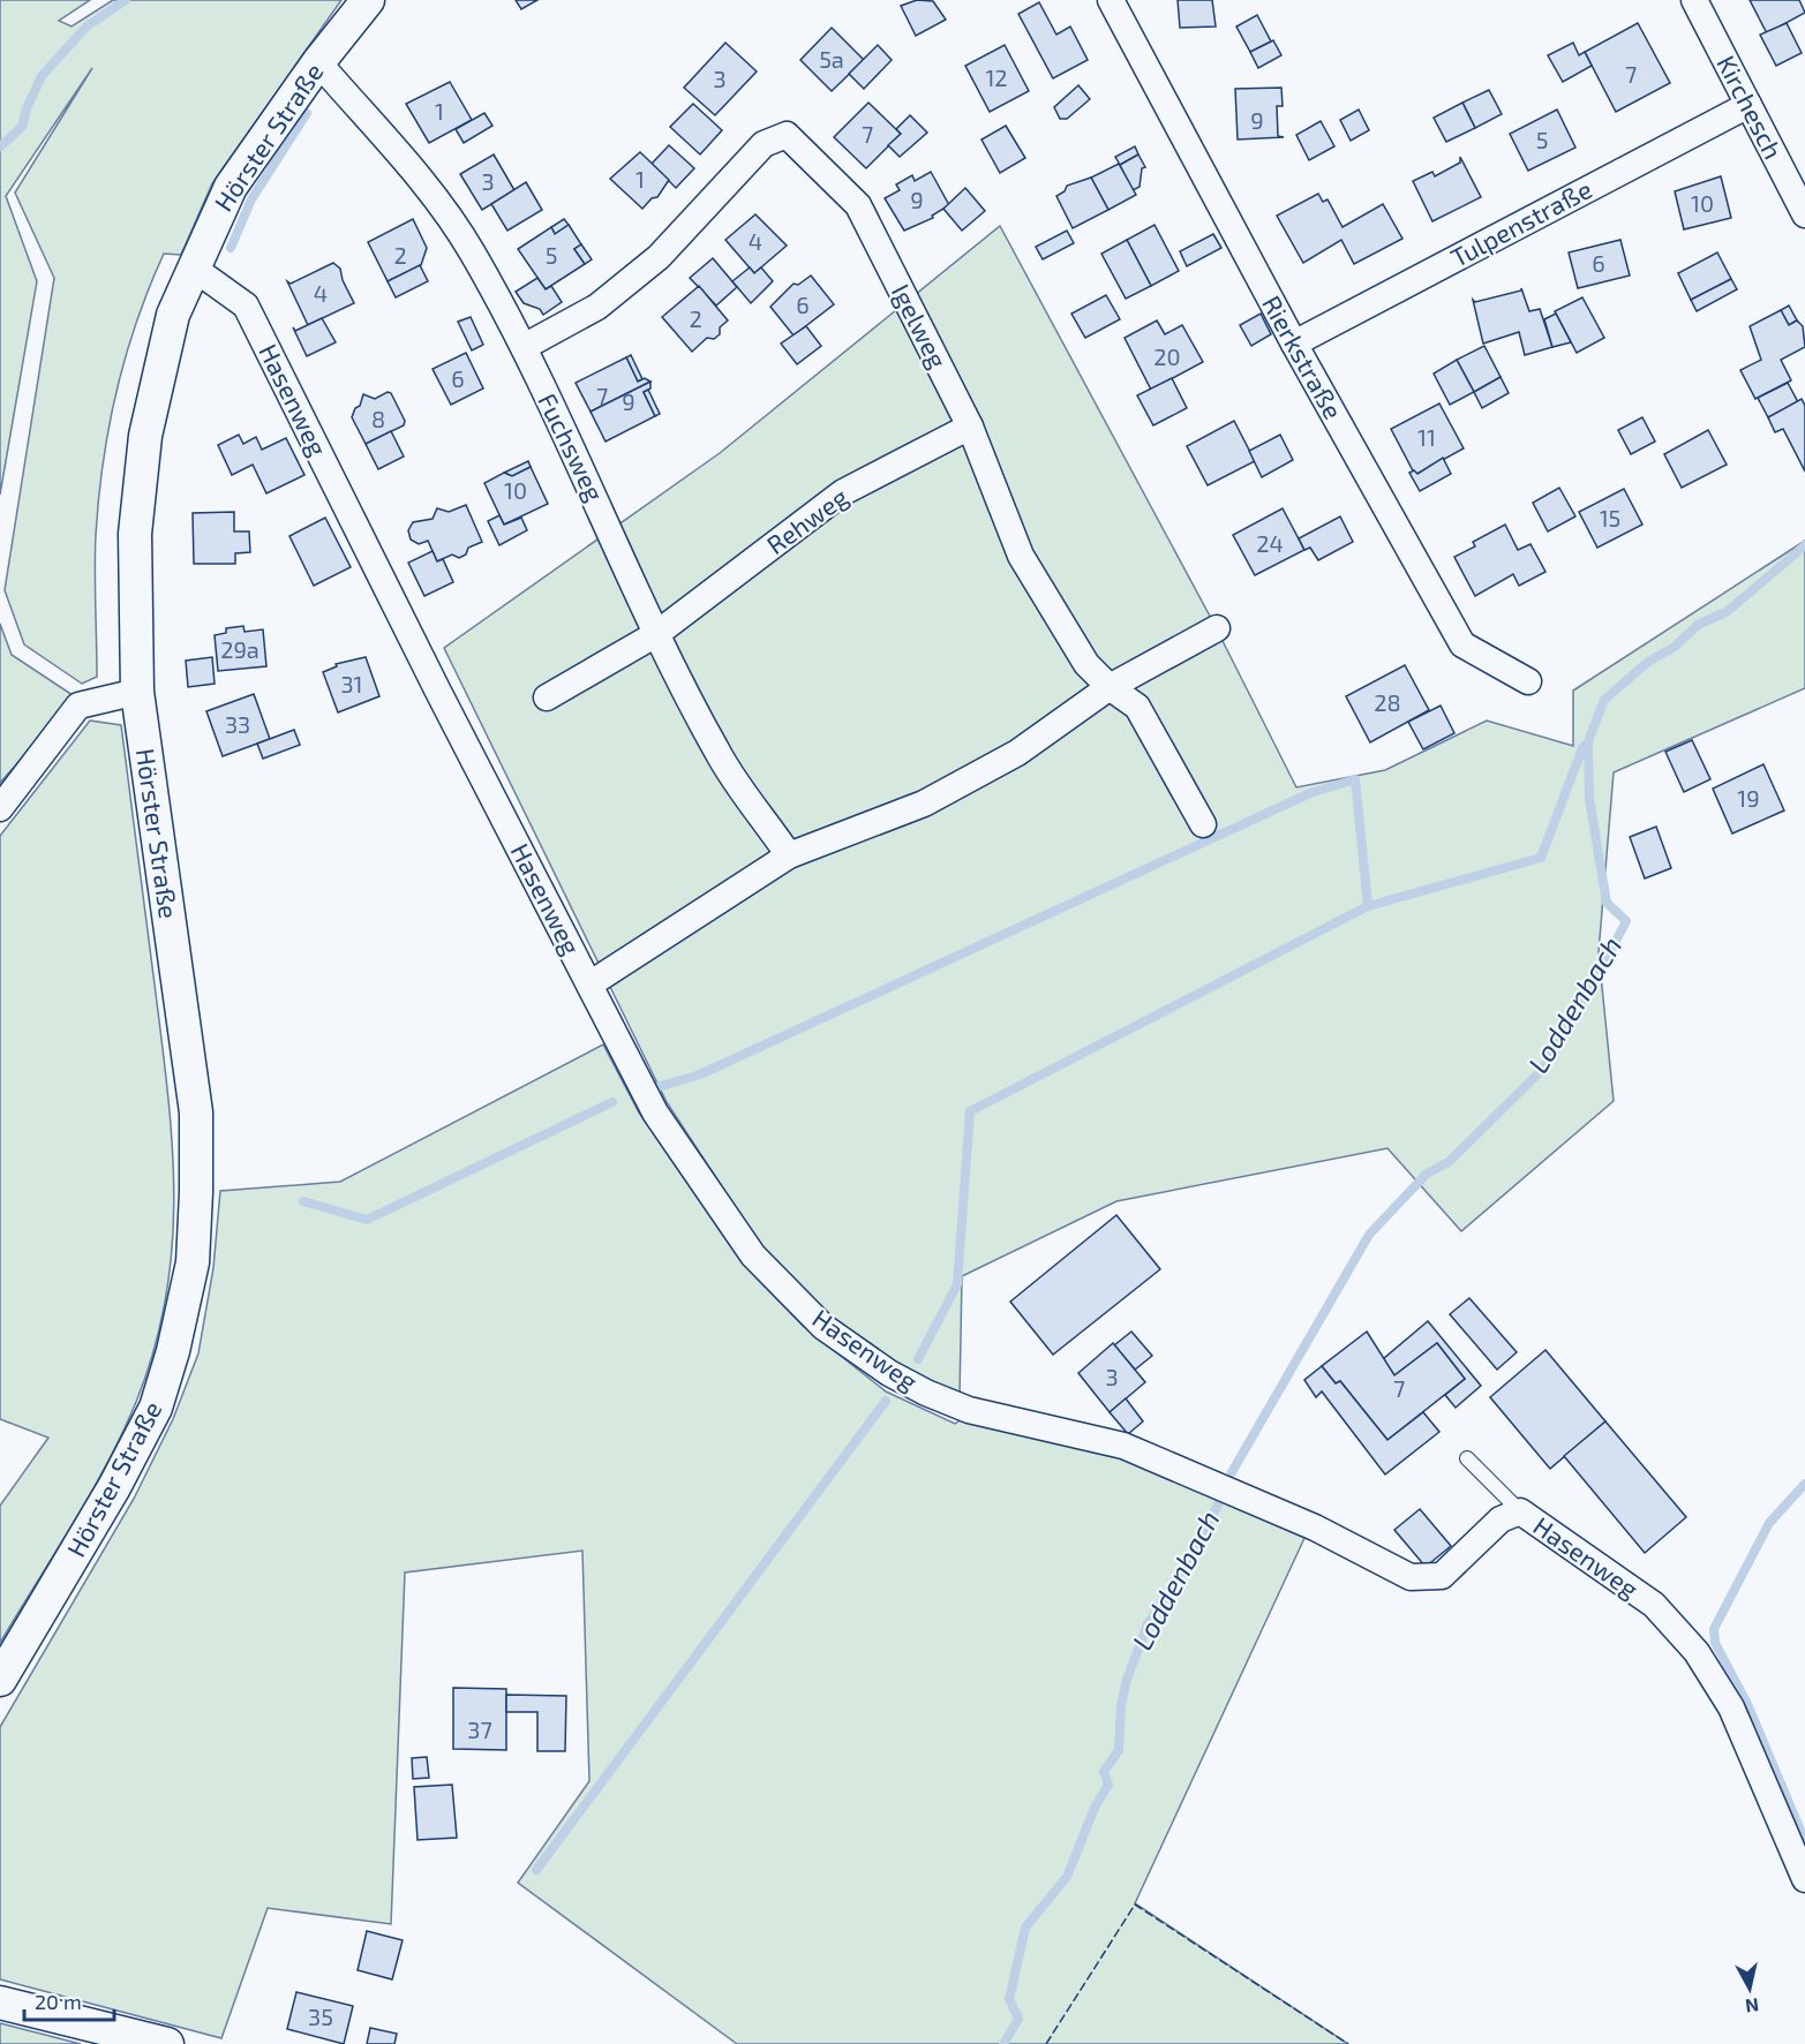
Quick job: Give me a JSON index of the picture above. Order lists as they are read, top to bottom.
{
  "streets": {
    "street": [
      "Kirchesch",
      "Hörster Straße",
      "Tulpenstraße",
      "Igelweg",
      "Rierkstraße",
      "Hasenweg",
      "Fuchsweg",
      "Rehweg"
    ]
  },
  "crossings": [
    ["Kirchesch", "Tulpenstraße"],
    ["Hörster Straße", "Hasenweg"],
    ["Hörster Straße", "Fuchsweg"],
    ["Tulpenstraße", "Rierkstraße"],
    ["Igelweg", "Fuchsweg"],
    ["Igelweg", "Rehweg"],
    ["Fuchsweg", "Rehweg"]
  ],
  "water": ["Loddenbach"],
  "house_numbers": [
    "5a",
    "7",
    "12",
    "3",
    "1",
    "9",
    "7",
    "5",
    "1",
    "3",
    "9",
    "10",
    "4",
    "2",
    "5",
    "6",
    "4",
    "6",
    "2",
    "20",
    "6",
    "7",
    "9",
    "8",
    "11",
    "10",
    "15",
    "24",
    "29a",
    "31",
    "28",
    "33",
    "19",
    "3",
    "7",
    "37",
    "35"
  ],
  "scale_bar": "20 m",
  "north": "bottom"
}
